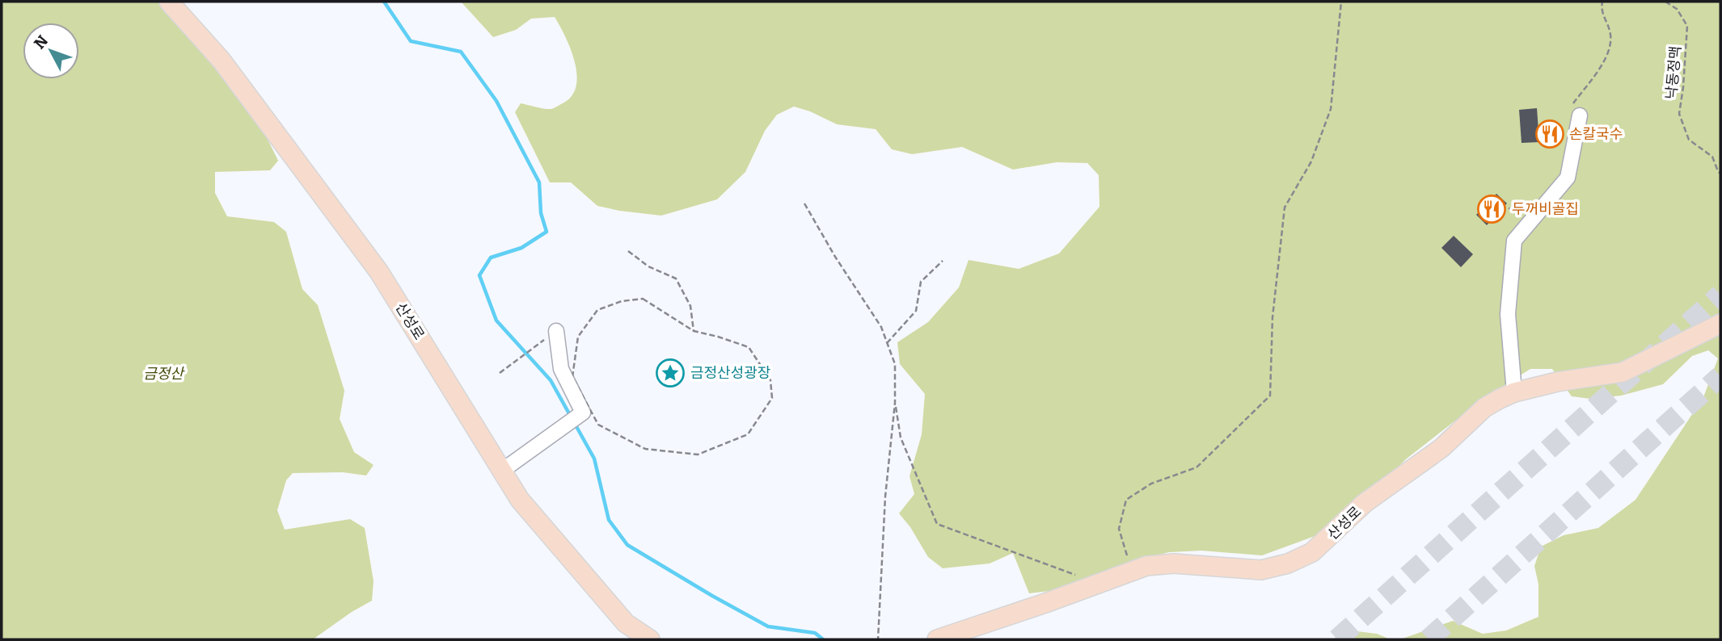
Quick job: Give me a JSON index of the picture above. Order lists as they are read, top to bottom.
{
  "streets": {
    "main road": ["산성로"],
    "path": ["낙동정맥"]
  },
  "parks": ["금정산"],
  "places": {
    "restaurant": ["손칼국수", "두꺼비골집"],
    "place": ["금정산성광장"]
  },
  "north": "top left"
}
